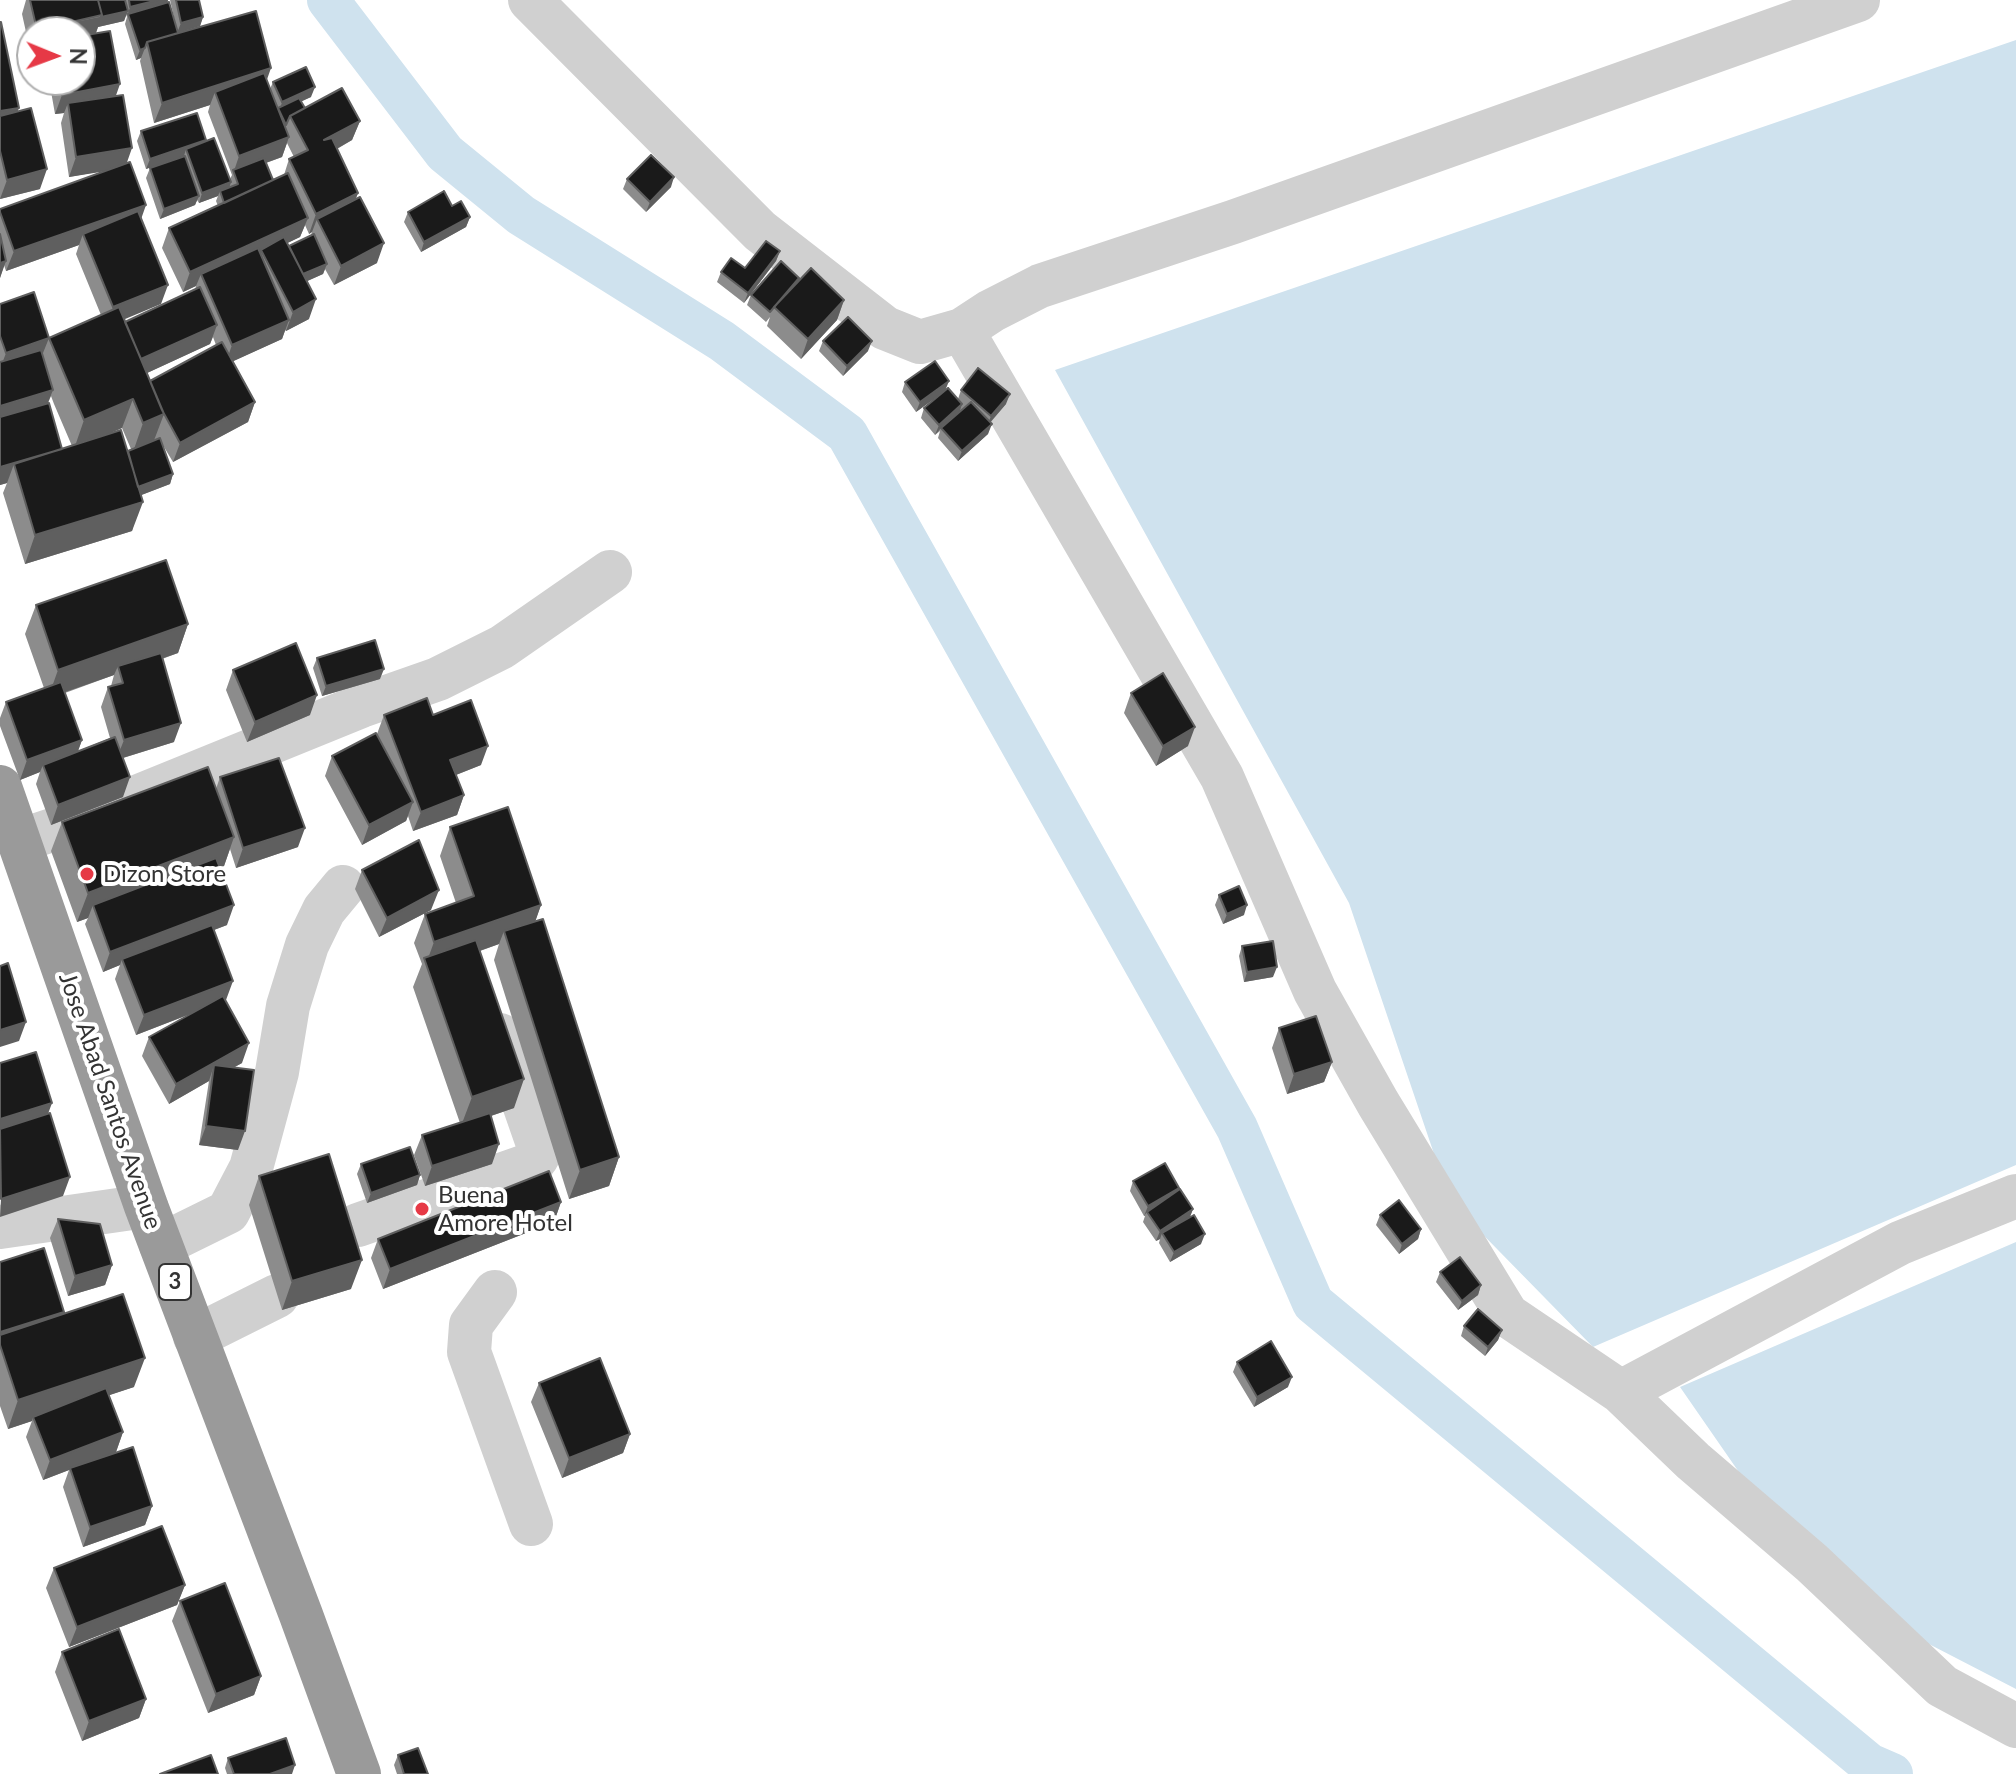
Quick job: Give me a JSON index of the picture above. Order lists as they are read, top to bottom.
{
  "streets": {
    "highway": ["Jose Abad Santos Avenue", "3"]
  },
  "places": ["Dizon Store", "Buena Amore Hotel"],
  "north": "right"
}
